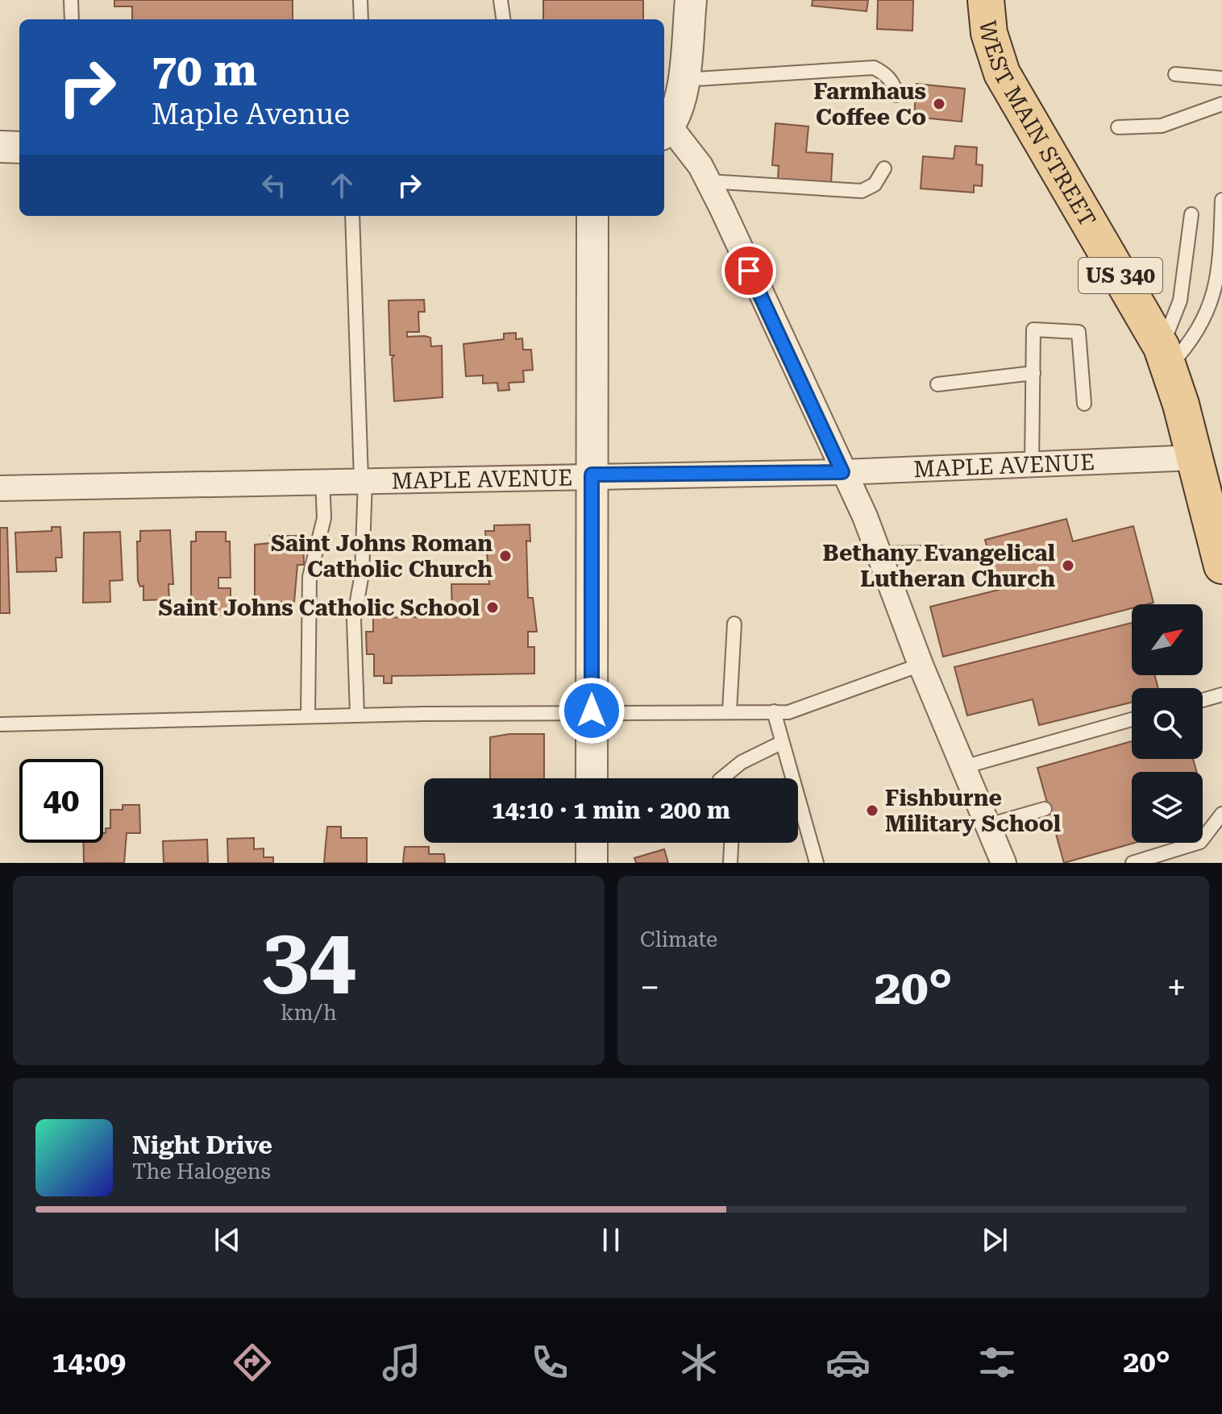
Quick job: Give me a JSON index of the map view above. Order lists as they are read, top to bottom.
{
  "streets": {
    "main road": ["WEST MAIN STREET", "US 340"],
    "street": ["MAPLE AVENUE"]
  },
  "crossings": [
    ["WEST MAIN STREET", "MAPLE AVENUE"]
  ],
  "places": [
    "Farmhaus Coffee Co",
    "Saint Johns Roman Catholic Church",
    "Bethany Evangelical Lutheran Church",
    "Saint Johns Catholic School",
    "Fishburne Military School"
  ],
  "north": "top right",
  "page": {
    "turn": ["70 m", "Maple Avenue"],
    "limit": "40",
    "trip": "14:10 · 1 min · 200 m",
    "tile": [
      ["34", "km/h"],
      "Climate"
    ],
    "heat": ["−", "20°", "+"],
    "song": ["Night Drive", "The Halogens"],
    "tabs": ["14:09", "20°"]
  }
}
